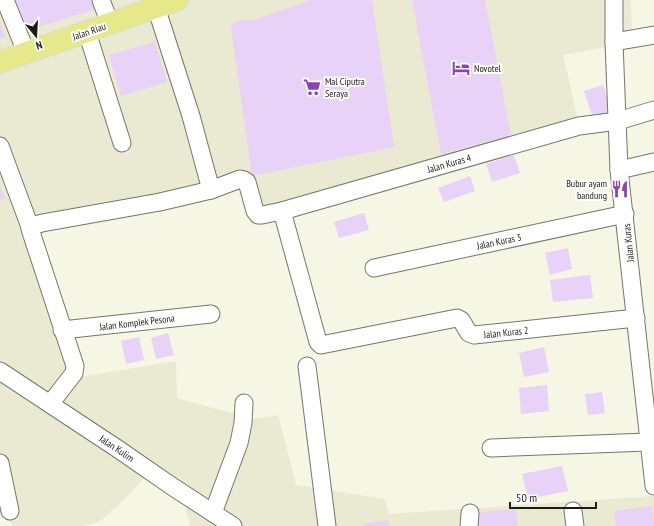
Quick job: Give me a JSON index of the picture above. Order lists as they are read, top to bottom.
{
  "streets": {
    "main road": ["Jalan Riau"],
    "street": [
      "Jalan Kuras 4",
      "Jalan Kuras 3",
      "Jalan Kuras",
      "Jalan Komplek Pesona",
      "Jalan Kuras 2",
      "Jalan Kulim"
    ]
  },
  "crossings": [
    ["Jalan Kuras 4", "Jalan Kuras"],
    ["Jalan Kuras 4", "Jalan Kuras 2"],
    ["Jalan Kuras 3", "Jalan Kuras"],
    ["Jalan Kuras", "Jalan Kuras 2"]
  ],
  "places": {
    "hotel": ["Novotel"],
    "supermarket": ["Mal Ciputra Seraya"],
    "restaurant": ["Bubur ayam bandung"]
  },
  "scale_bar": "50 m",
  "north": "bottom"
}
